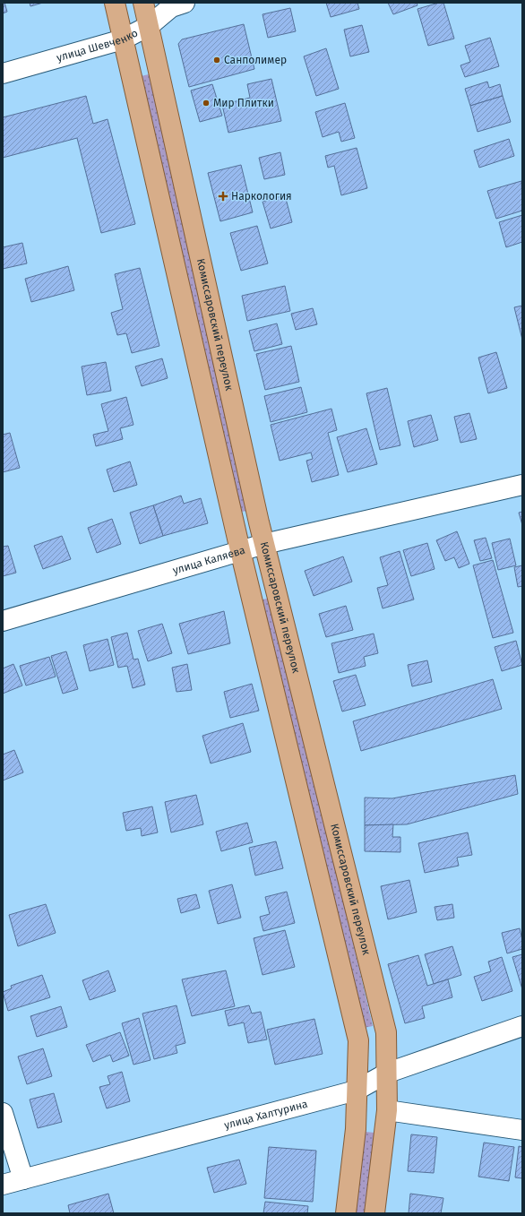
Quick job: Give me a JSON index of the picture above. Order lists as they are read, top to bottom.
{
  "streets": {
    "main road": ["Комиссаровский переулок"],
    "street": ["улица Шевченко", "улица Каляева", "улица Халтурина"]
  },
  "crossings": [
    ["улица Шевченко", "Комиссаровский переулок"],
    ["Комиссаровский переулок", "улица Каляева"],
    ["Комиссаровский переулок", "улица Халтурина"]
  ],
  "places": {
    "other": ["Санполимер", "Мир Плитки"],
    "health": ["Наркология"]
  }
}
